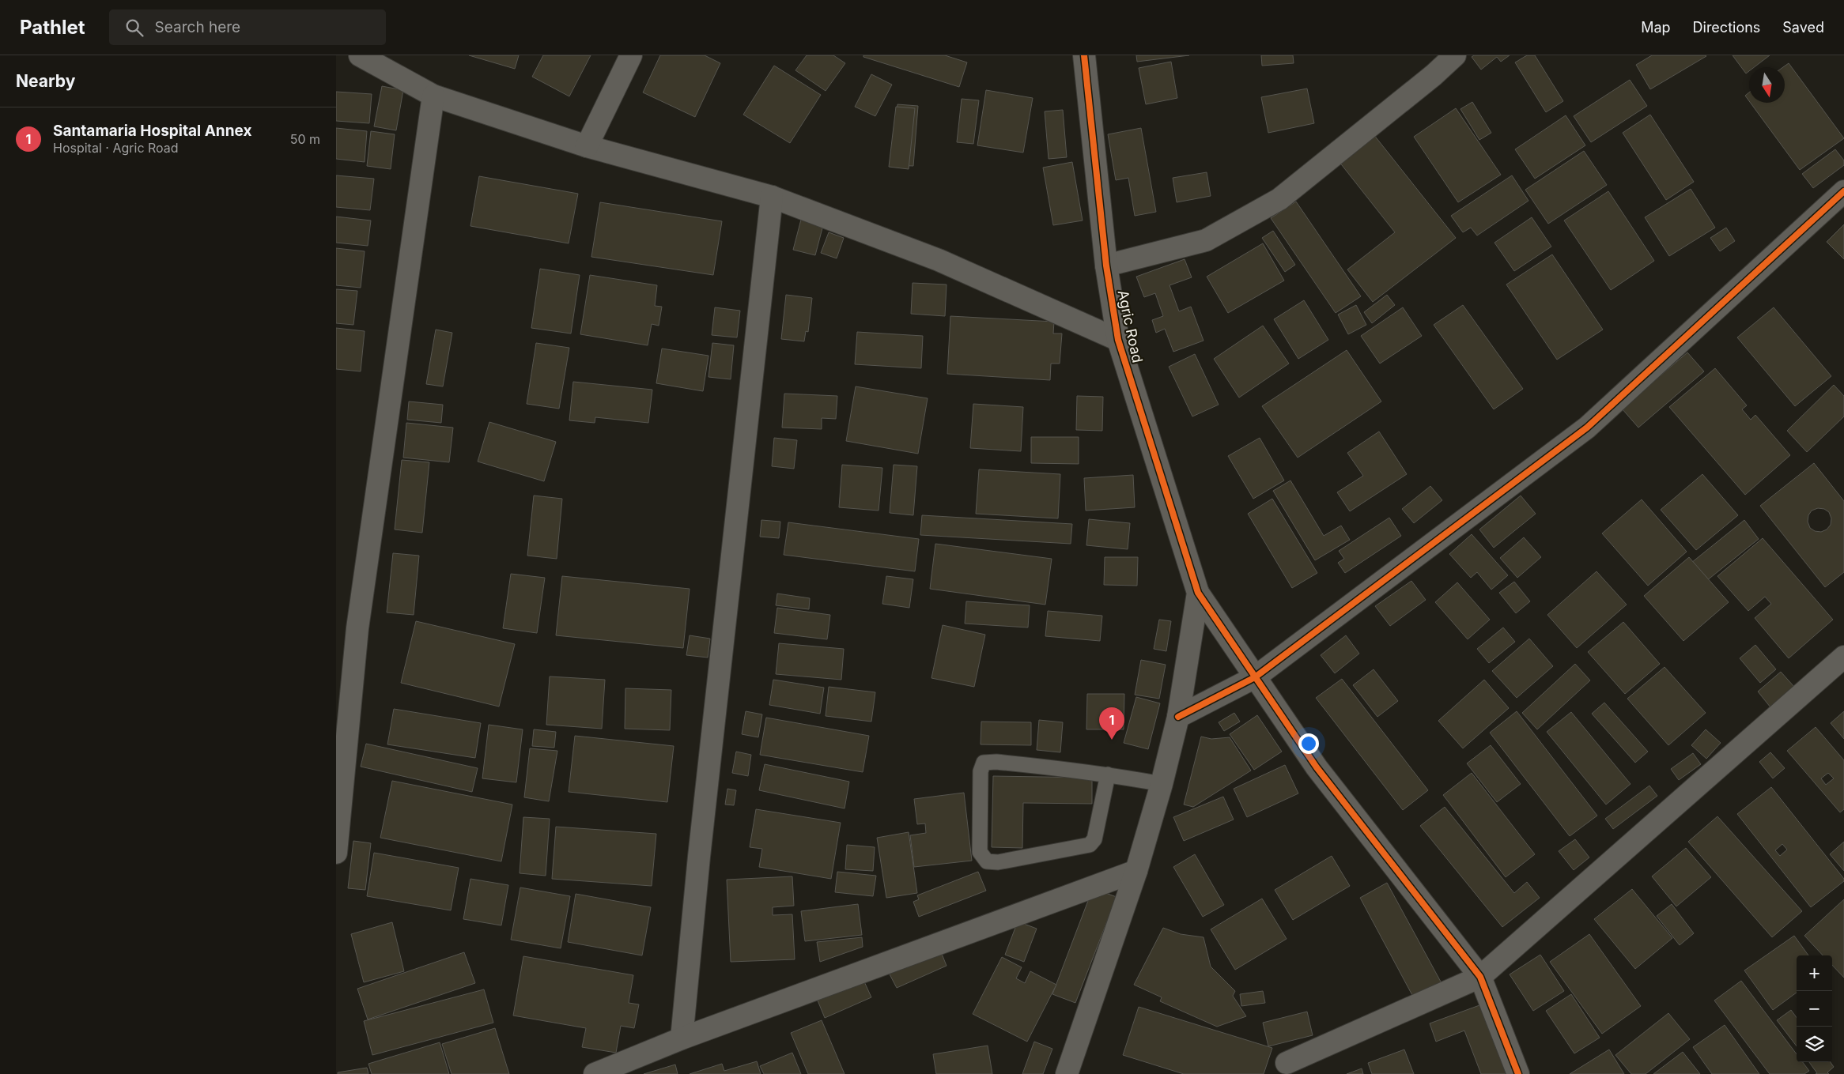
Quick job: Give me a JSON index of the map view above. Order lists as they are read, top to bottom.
{
  "streets": {
    "street": ["Agric Road"]
  },
  "north": "bottom",
  "page": {
    "header": "Pathlet",
    "search": "Search here",
    "nav": ["Map", "Directions", "Saved"],
    "heading": "Nearby",
    "list": [
      {
        "mark": "1",
        "name": "Santamaria Hospital Annex",
        "note": "Hospital · Agric Road",
        "value": "50 m"
      }
    ],
    "pins": "1",
    "map_buttons": ["+", "−"]
  }
}
